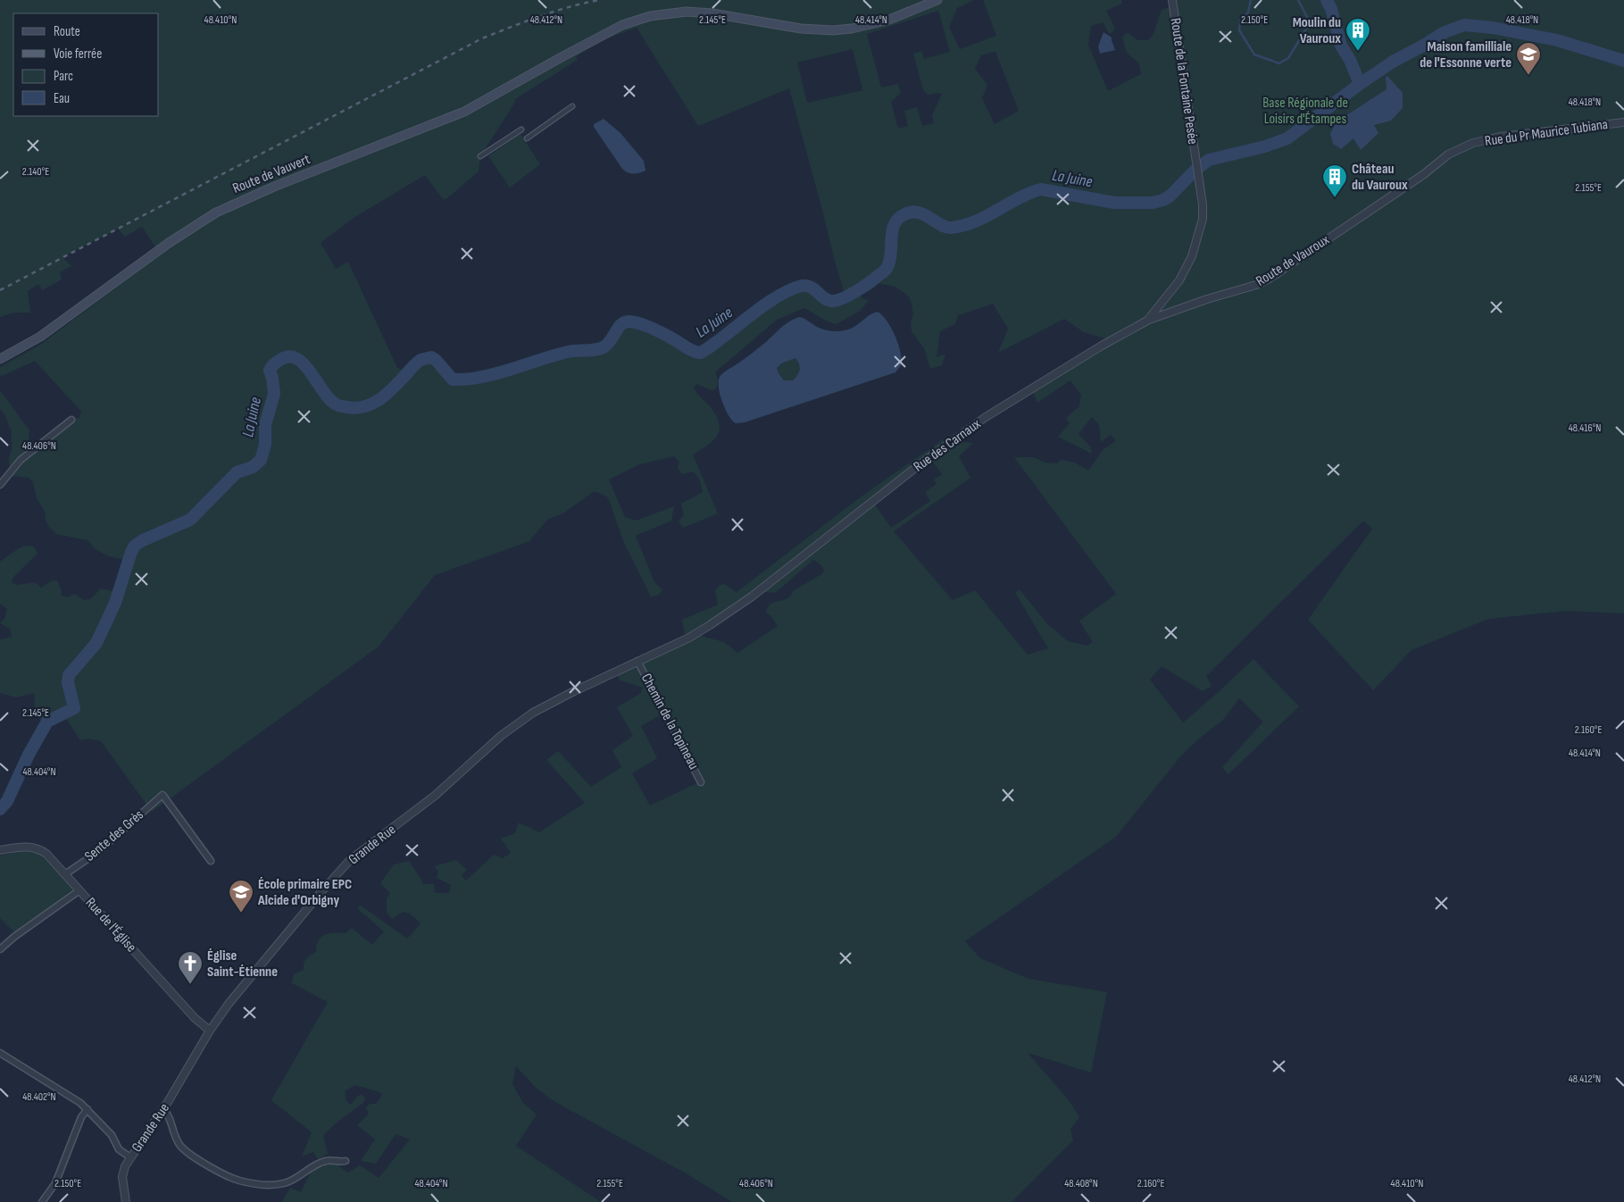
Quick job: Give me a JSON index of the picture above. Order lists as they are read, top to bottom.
{
  "streets": {
    "main road": ["Route de Vauvert"],
    "street": [
      "Route de la Fontaine Pesée",
      "Rue du Pr Maurice Tubiana",
      "Route de Vauroux",
      "Rue des Carnaux",
      "Chemin de la Topineau",
      "Sente des Grès",
      "Grande Rue",
      "Rue de l'Église"
    ]
  },
  "crossings": [
    ["Route de la Fontaine Pesée", "Rue des Carnaux"],
    ["Rue du Pr Maurice Tubiana", "Route de Vauroux"],
    ["Route de Vauroux", "Rue des Carnaux"],
    ["Rue des Carnaux", "Chemin de la Topineau"],
    ["Rue des Carnaux", "Grande Rue"],
    ["Sente des Grès", "Rue de l'Église"],
    ["Grande Rue", "Rue de l'Église"]
  ],
  "water": ["La Juine"],
  "parks": ["Base Régionale de Loisirs d'Étampes"],
  "places": {
    "building": ["Moulin du Vauroux", "Château du Vauroux"],
    "school or university": ["Maison familliale de l'Essonne verte", "École primaire EPC Alcide d'Orbigny"],
    "church": ["Église Saint-Étienne"]
  },
  "legend": [
    "Route",
    "Voie ferrée",
    "Parc",
    "Eau"
  ],
  "coordinates": [
    "48.410°N",
    "48.412°N",
    "2.145°E",
    "48.414°N",
    "2.150°E",
    "48.418°N",
    "2.140°E",
    "2.155°E",
    "48.416°N",
    "48.406°N",
    "2.160°E",
    "48.404°N",
    "48.402°N",
    "48.408°N"
  ]
}
